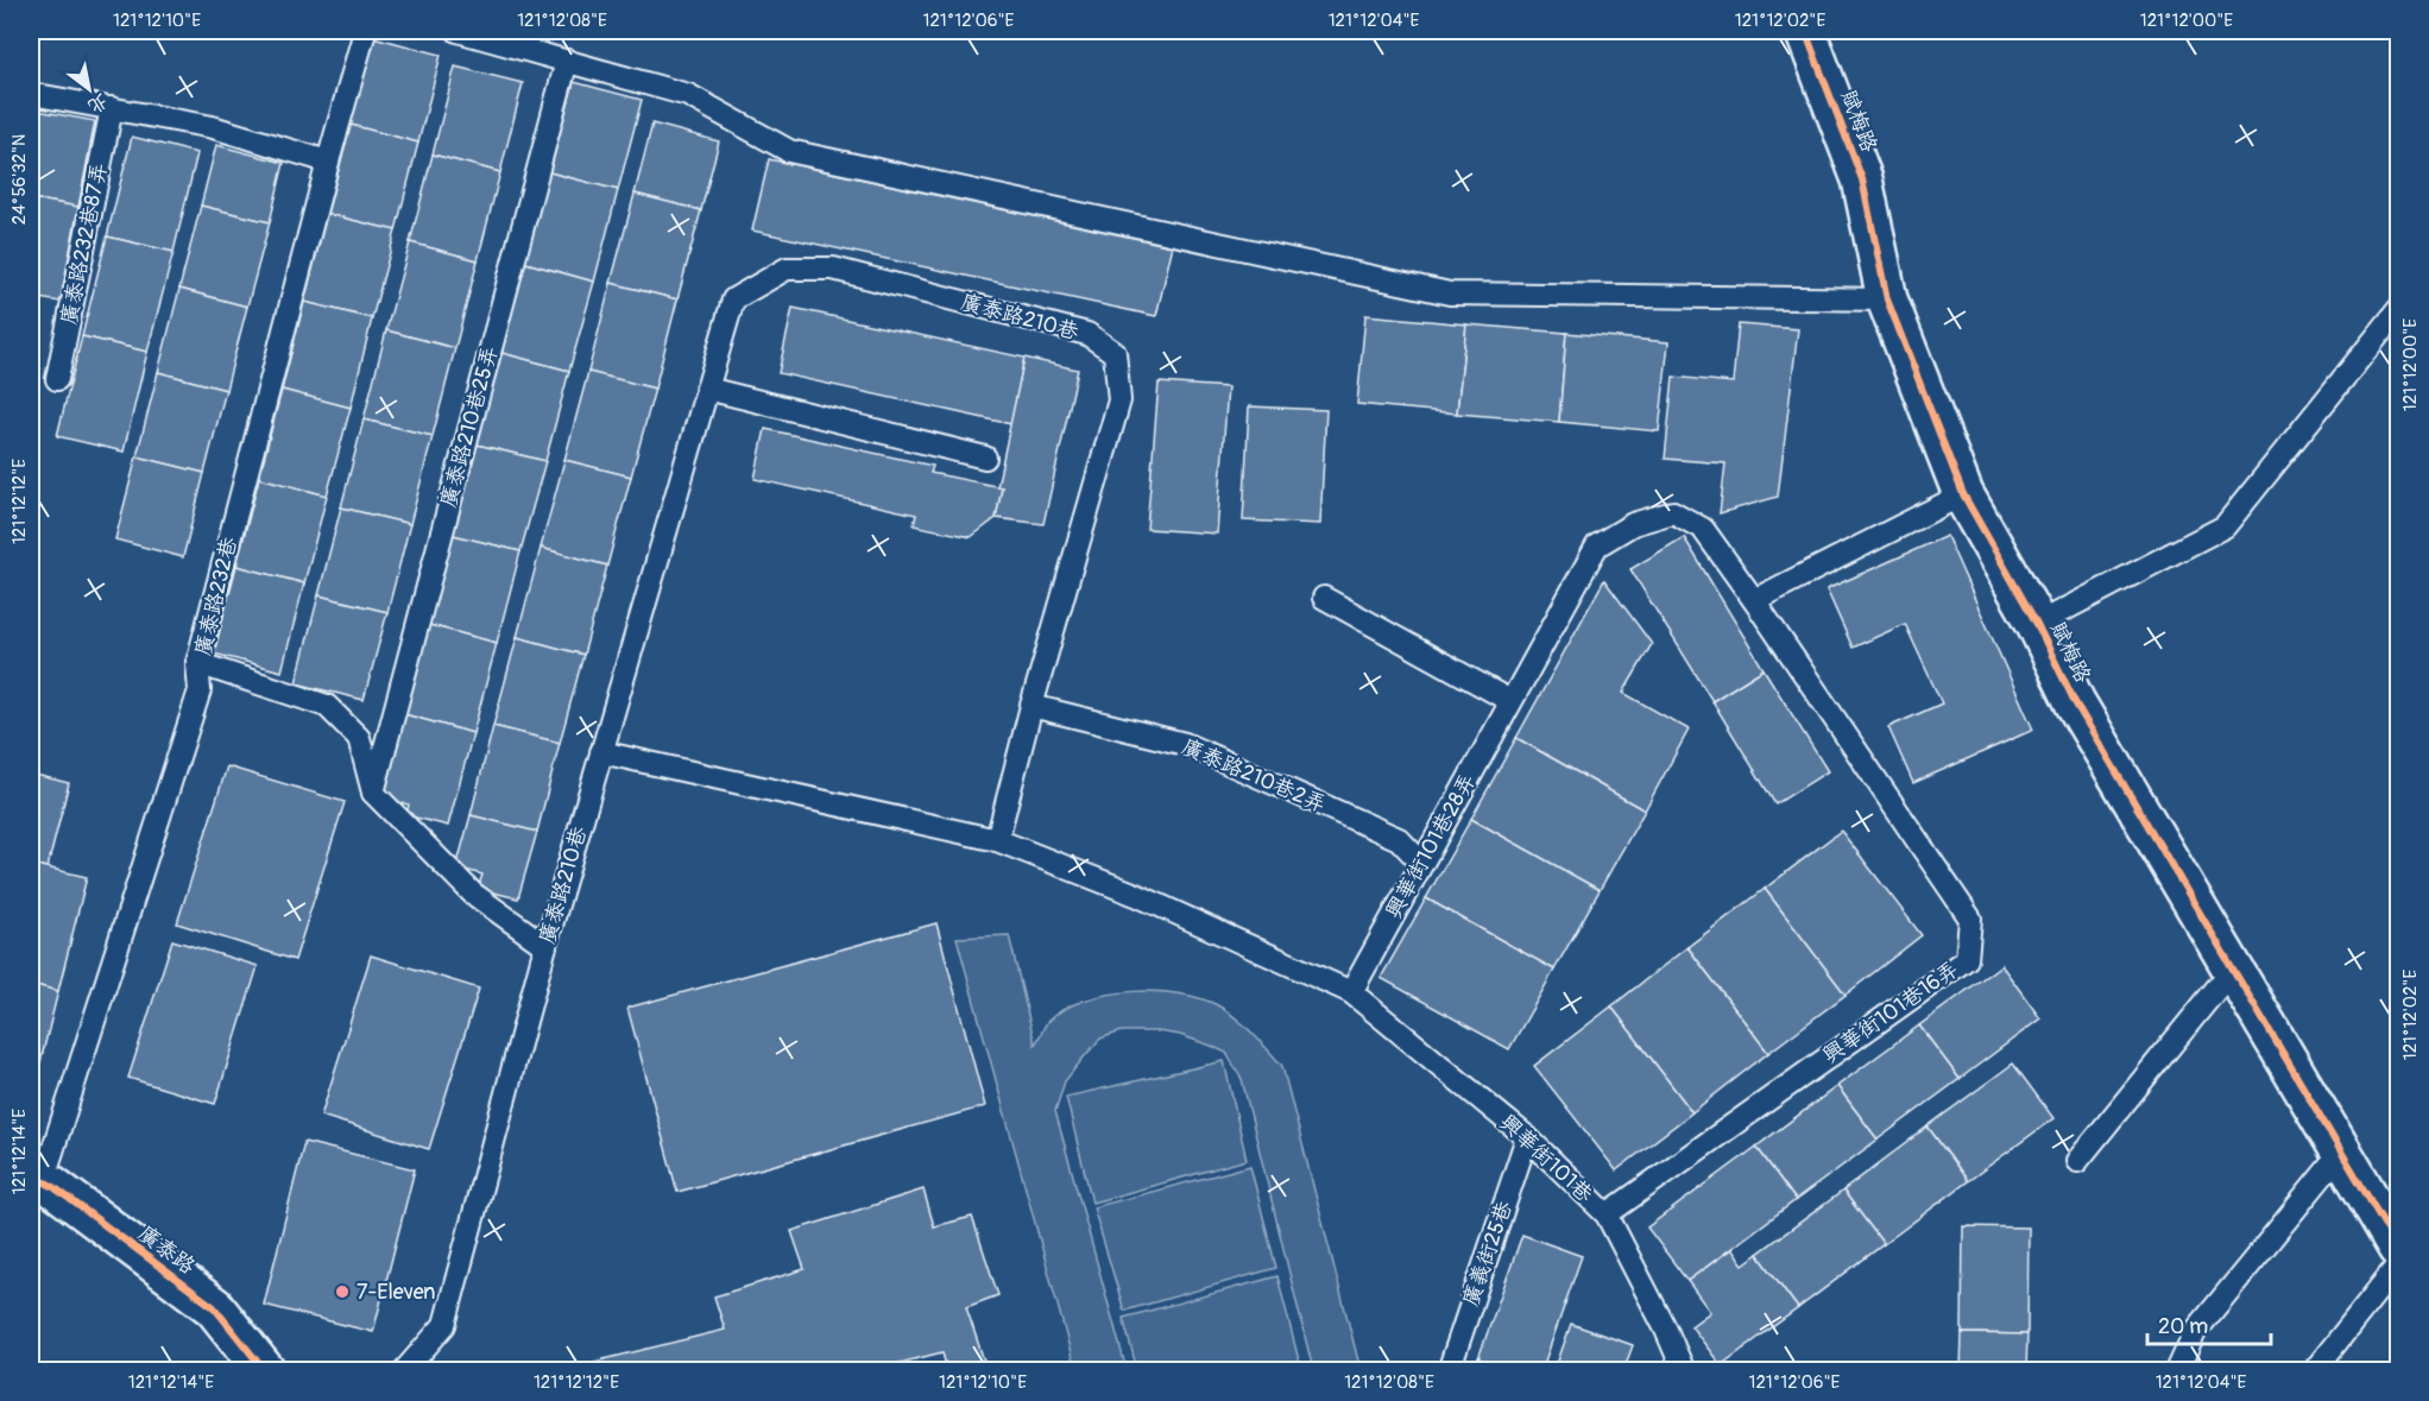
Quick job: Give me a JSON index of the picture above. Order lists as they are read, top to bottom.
{
  "streets": {
    "street": ["賦梅路", "廣泰路"],
    "lane": [
      "廣泰路232巷87弄",
      "廣泰路210巷",
      "廣泰路210巷25弄",
      "廣泰路232巷",
      "廣泰路210巷2弄",
      "興華街101巷28弄",
      "興華街101巷16弄",
      "興華街101巷",
      "廣義街25巷"
    ]
  },
  "crossings": [
    ["廣泰路210巷", "廣泰路210巷2弄"],
    ["廣泰路210巷", "興華街101巷"],
    ["廣泰路210巷25弄", "廣泰路232巷"],
    ["廣泰路210巷2弄", "興華街101巷28弄"],
    ["興華街101巷28弄", "興華街101巷16弄"],
    ["興華街101巷28弄", "興華街101巷"],
    ["興華街101巷16弄", "興華街101巷"],
    ["興華街101巷", "廣義街25巷"]
  ],
  "places": ["7-Eleven"],
  "scale_bar": "20 m",
  "north": "bottom right",
  "coordinates": [
    "121°12'10\"E",
    "121°12'08\"E",
    "121°12'06\"E",
    "121°12'04\"E",
    "121°12'02\"E",
    "121°12'00\"E",
    "24°56'32\"N",
    "121°12'12\"E",
    "121°12'14\"E"
  ]
}
